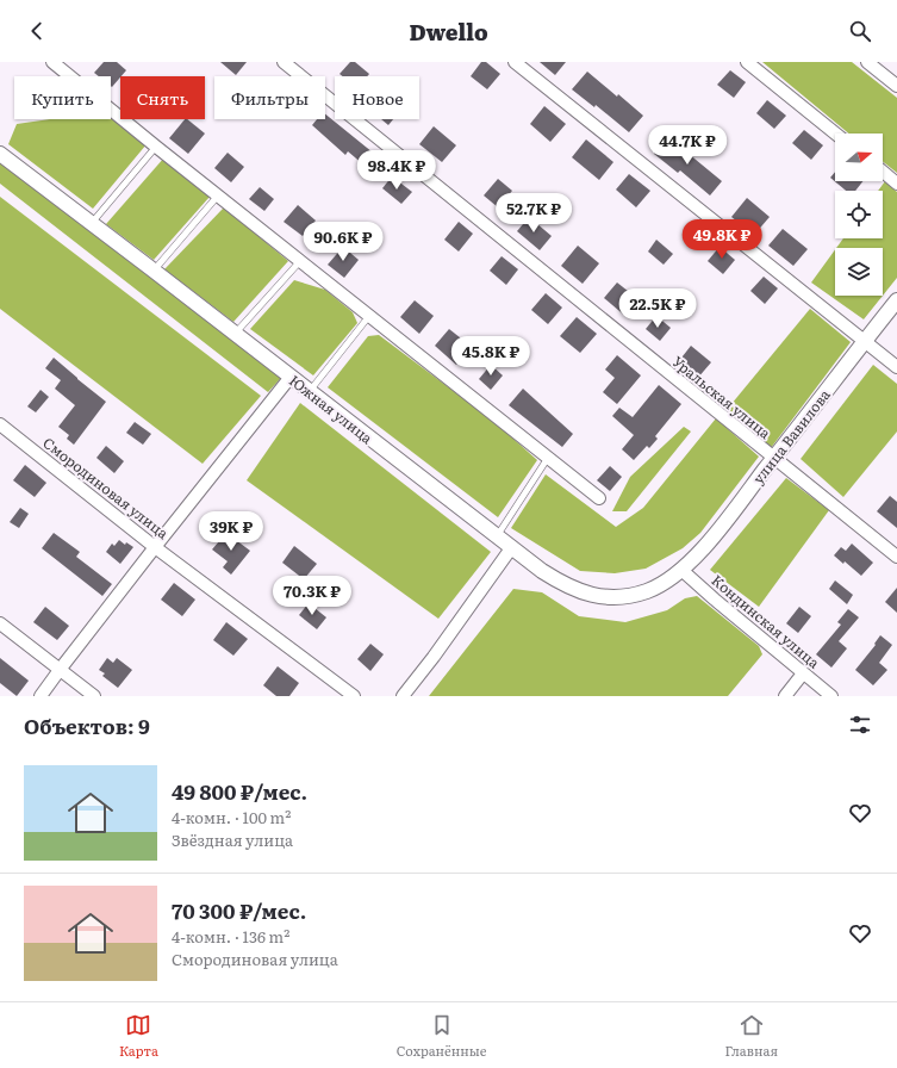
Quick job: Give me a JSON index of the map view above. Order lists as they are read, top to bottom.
{
  "streets": {
    "street": [
      "Уральская улица",
      "Южная улица",
      "улица Вавилова",
      "Смородиновая улица",
      "Кондинская улица"
    ]
  },
  "crossings": [
    ["Уральская улица", "улица Вавилова"],
    ["Южная улица", "улица Вавилова"],
    ["Южная улица", "Кондинская улица"],
    ["улица Вавилова", "Кондинская улица"]
  ],
  "north": "right",
  "page": {
    "header": "Dwello",
    "chip": [
      "Купить",
      "Снять",
      "Фильтры",
      "Новое"
    ],
    "price": [
      "44.7K ₽",
      "98.4K ₽",
      "52.7K ₽",
      "49.8K ₽",
      "90.6K ₽",
      "22.5K ₽",
      "45.8K ₽",
      "39K ₽",
      "70.3K ₽"
    ],
    "heading": "Объектов: 9",
    "list": [
      {
        "name": "49 800 ₽/мес.",
        "note": "4-комн. · 100 m² · Звёздная улица"
      },
      {
        "name": "70 300 ₽/мес.",
        "note": "4-комн. · 136 m² · Смородиновая улица"
      }
    ],
    "tabs": ["Карта", "Сохранённые", "Главная"]
  }
}
